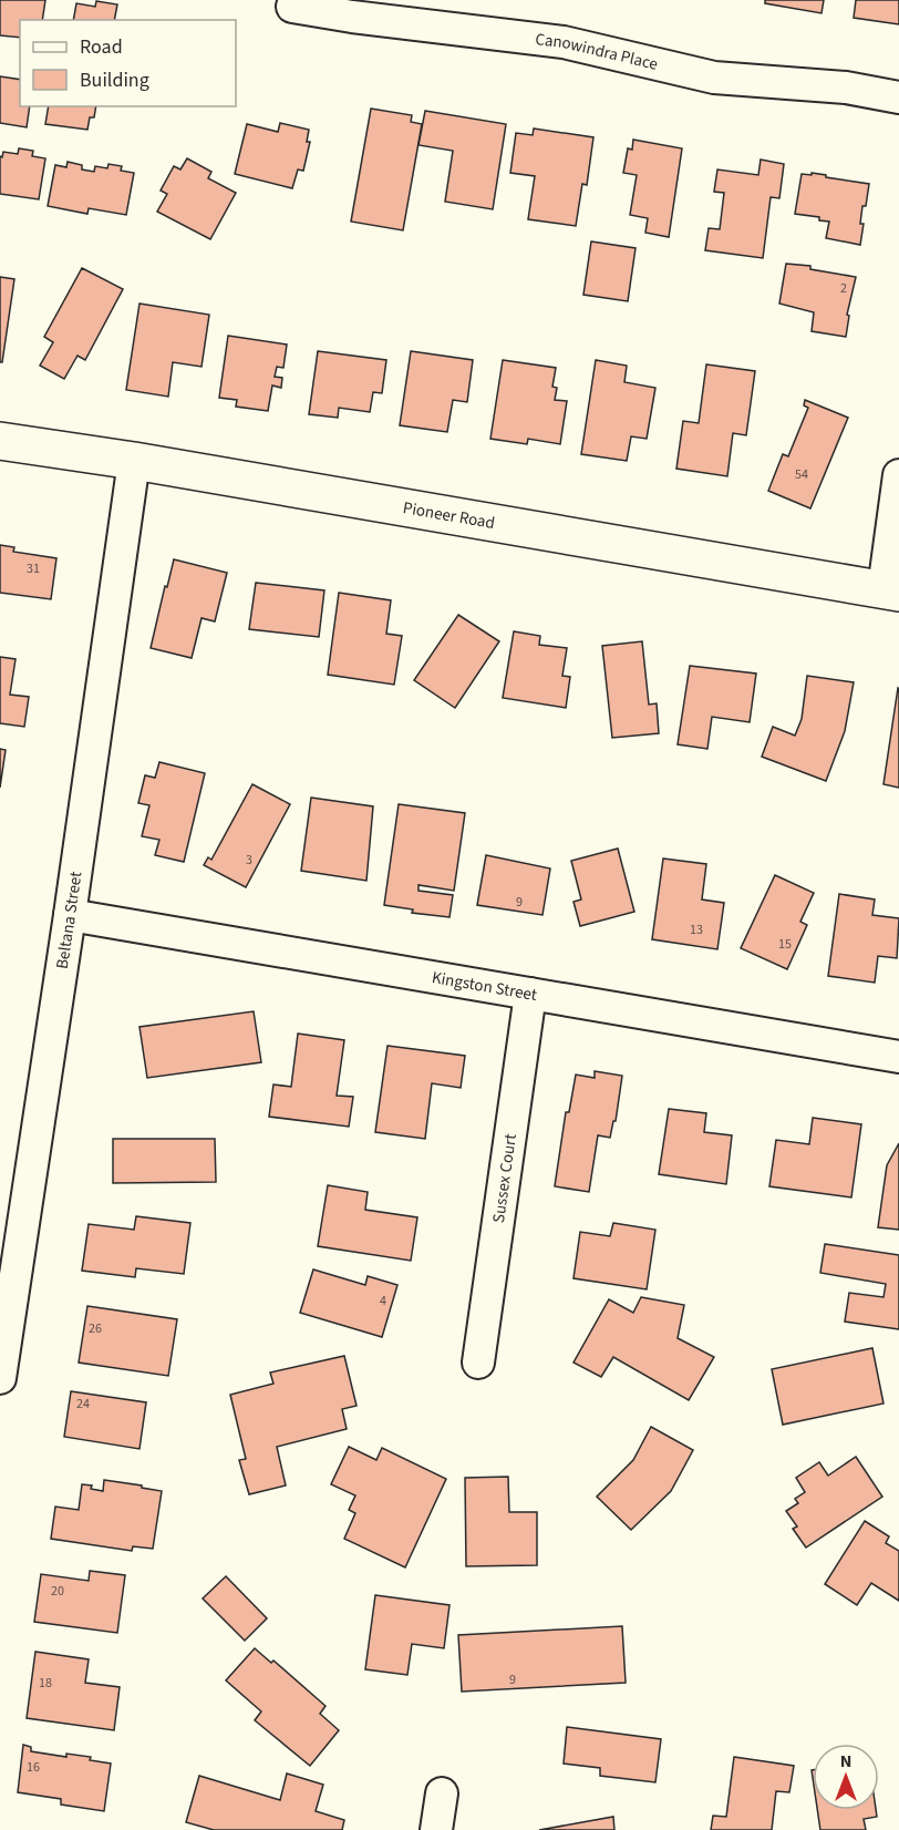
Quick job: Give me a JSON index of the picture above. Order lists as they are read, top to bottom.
{
  "streets": {
    "main road": ["Pioneer Road"],
    "street": [
      "Canowindra Place",
      "Beltana Street",
      "Kingston Street",
      "Sussex Court"
    ]
  },
  "crossings": [
    ["Pioneer Road", "Beltana Street"],
    ["Beltana Street", "Kingston Street"],
    ["Kingston Street", "Sussex Court"]
  ],
  "house_numbers": [
    "2",
    "54",
    "31",
    "3",
    "9",
    "13",
    "15",
    "4",
    "26",
    "24",
    "20",
    "9",
    "18",
    "16"
  ],
  "legend": ["Road", "Building"],
  "north": "top"
}
